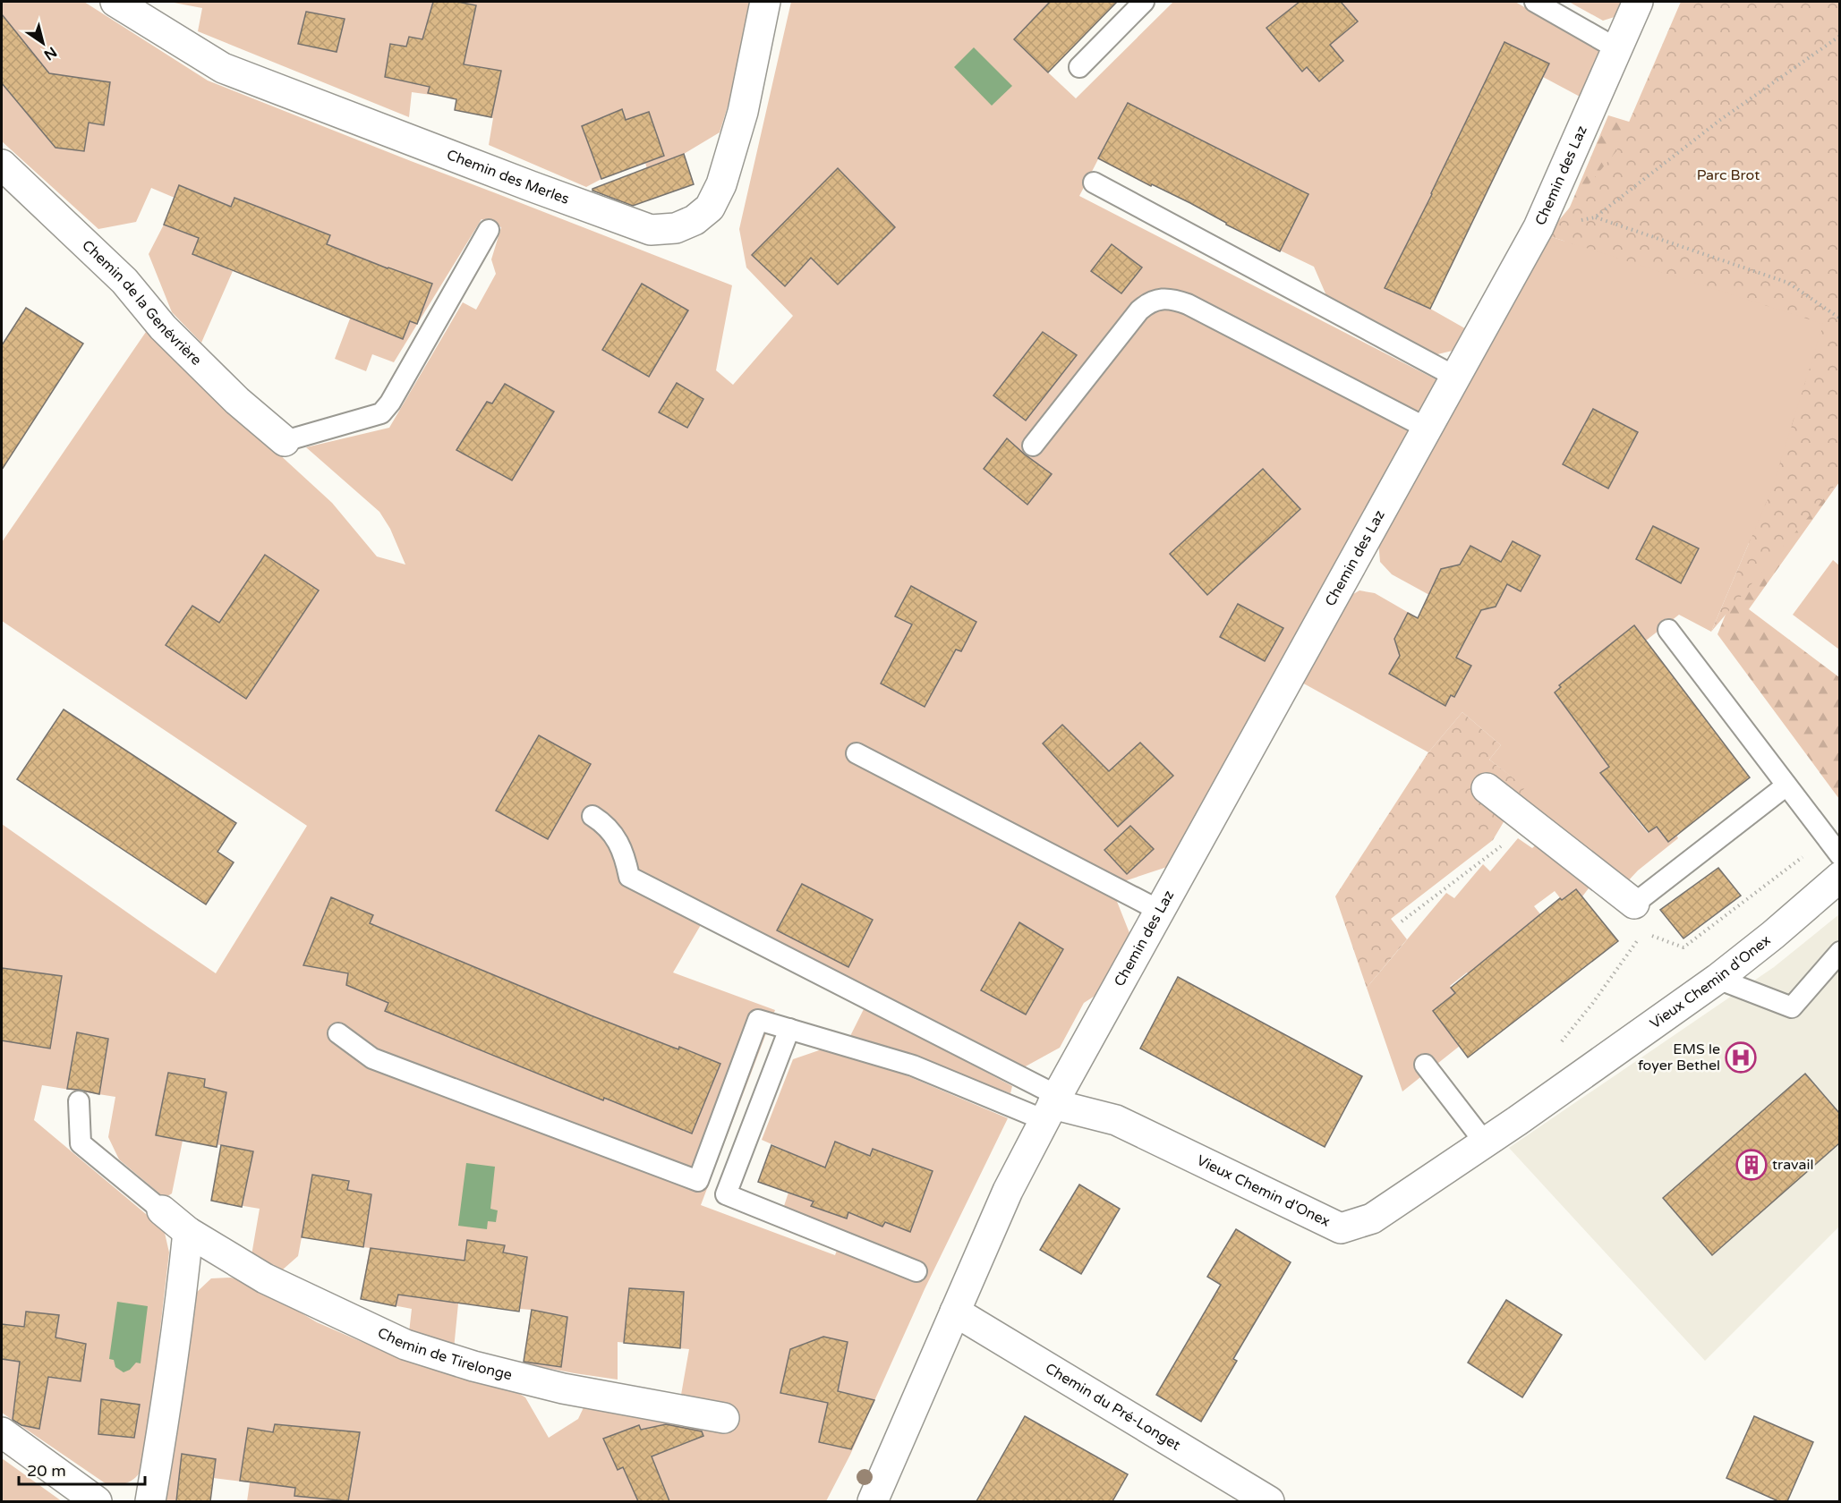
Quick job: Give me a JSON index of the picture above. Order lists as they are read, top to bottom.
{
  "streets": {
    "street": [
      "Chemin des Laz",
      "Chemin des Merles",
      "Chemin de la Genévrière",
      "Vieux Chemin d'Onex",
      "Chemin de Tirelonge",
      "Chemin du Pré-Longet"
    ]
  },
  "crossings": [
    ["Chemin des Laz", "Vieux Chemin d'Onex"]
  ],
  "parks": ["Parc Brot"],
  "places": {
    "hospital": ["EMS le foyer Bethel"],
    "building": ["travail"]
  },
  "scale_bar": "20 m",
  "north": "bottom right"
}
